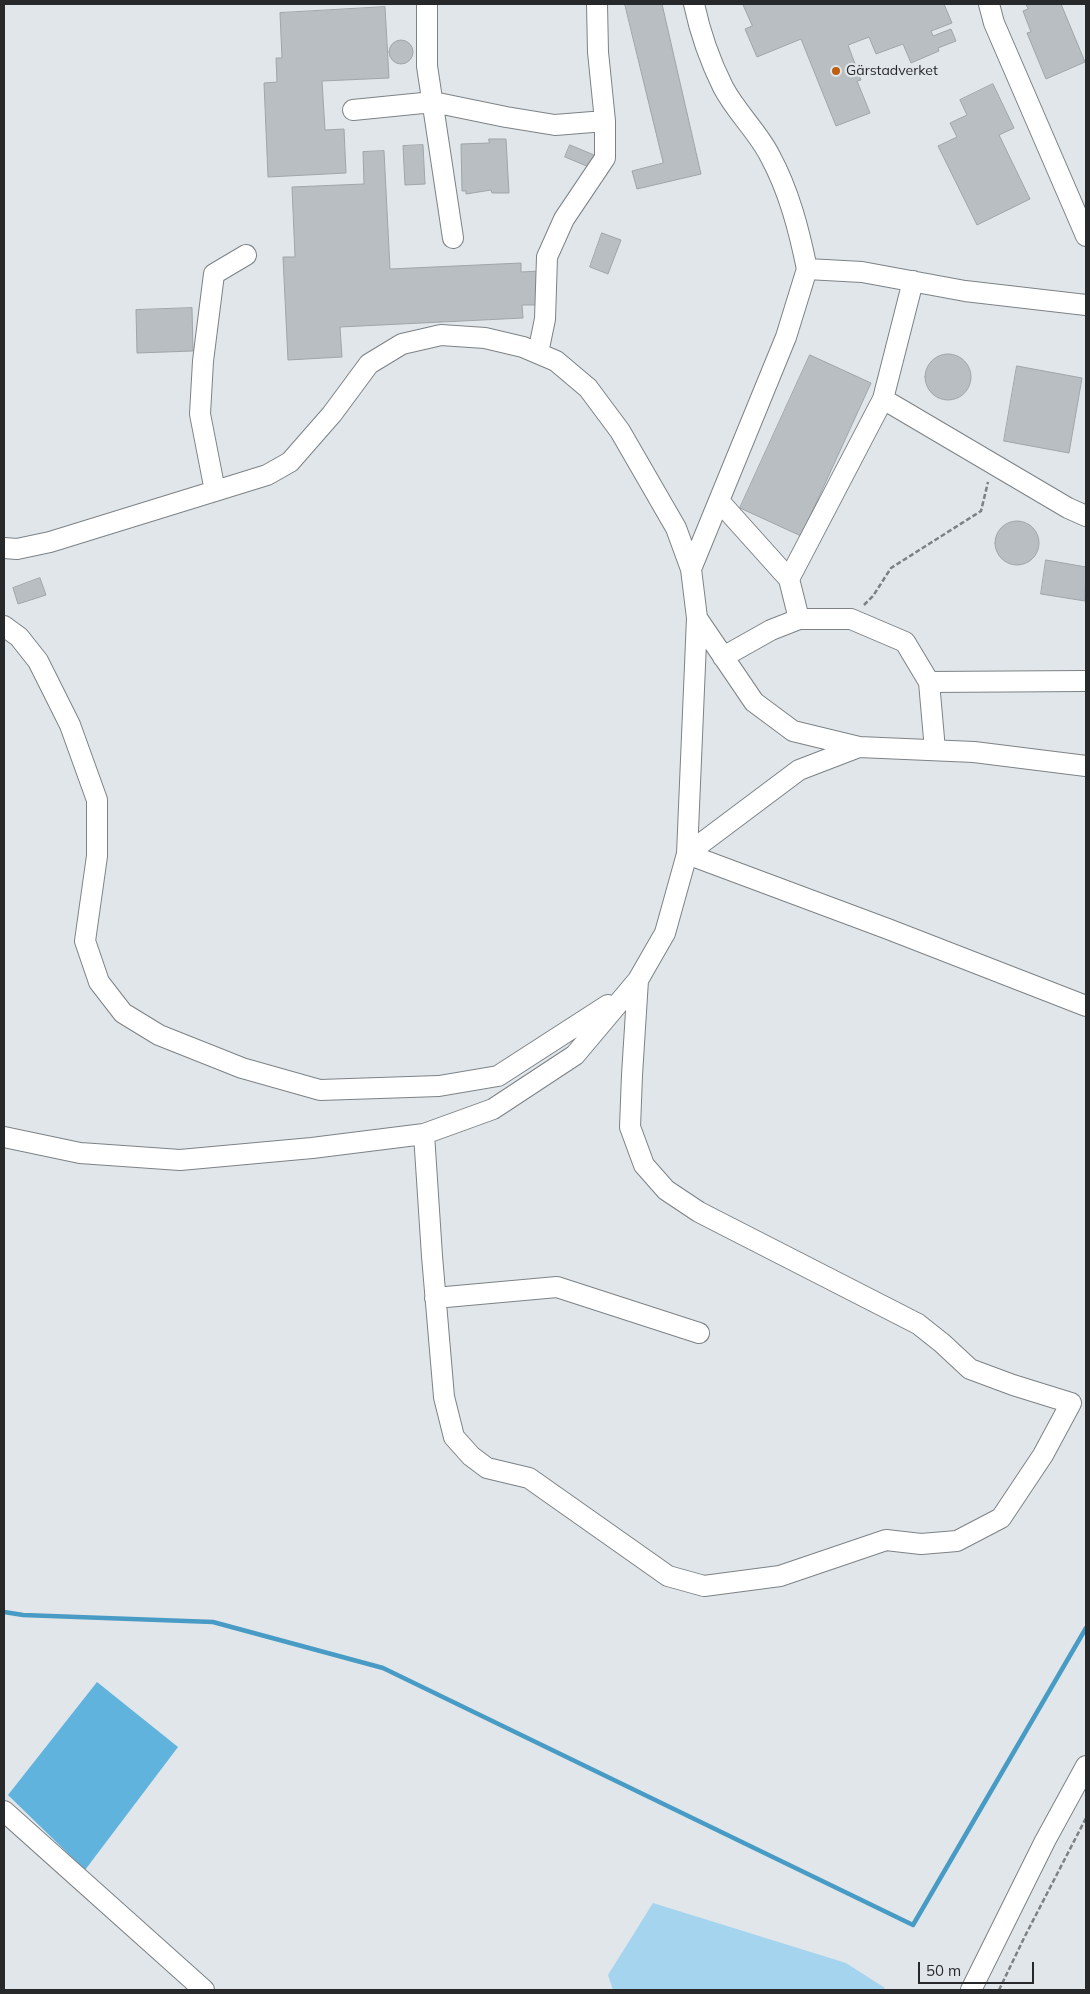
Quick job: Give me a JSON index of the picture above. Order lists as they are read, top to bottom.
{
  "places": ["Gärstadverket"],
  "scale_bar": "50 m"
}
